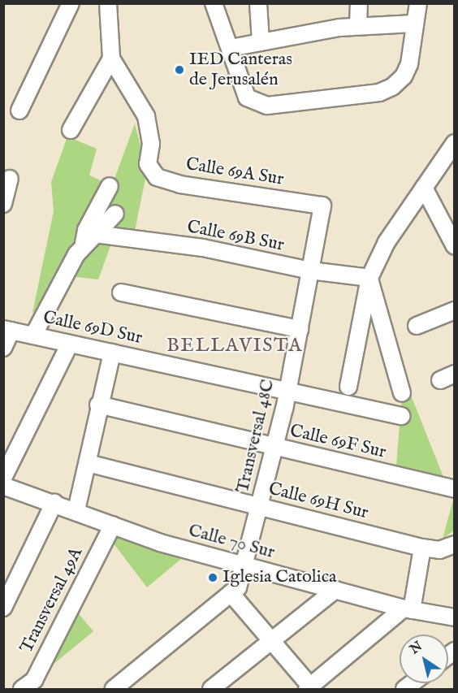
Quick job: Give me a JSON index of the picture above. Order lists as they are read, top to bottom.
{
  "streets": {
    "street": [
      "Calle 69A Sur",
      "Calle 69B Sur",
      "Calle 69D Sur",
      "Transversal 48C",
      "Calle 69F Sur",
      "Calle 69H Sur",
      "Calle 70 Sur",
      "Transversal 49A"
    ]
  },
  "crossings": [
    ["Calle 69A Sur", "Transversal 48C"],
    ["Calle 69B Sur", "Transversal 48C"],
    ["Calle 69D Sur", "Transversal 48C"],
    ["Transversal 48C", "Calle 69F Sur"],
    ["Transversal 48C", "Calle 69H Sur"],
    ["Transversal 48C", "Calle 70 Sur"],
    ["Calle 70 Sur", "Transversal 49A"]
  ],
  "districts": ["BELLAVISTA"],
  "places": ["IED Canteras de Jerusalén", "Iglesia Catolica"],
  "north": "top left"
}
